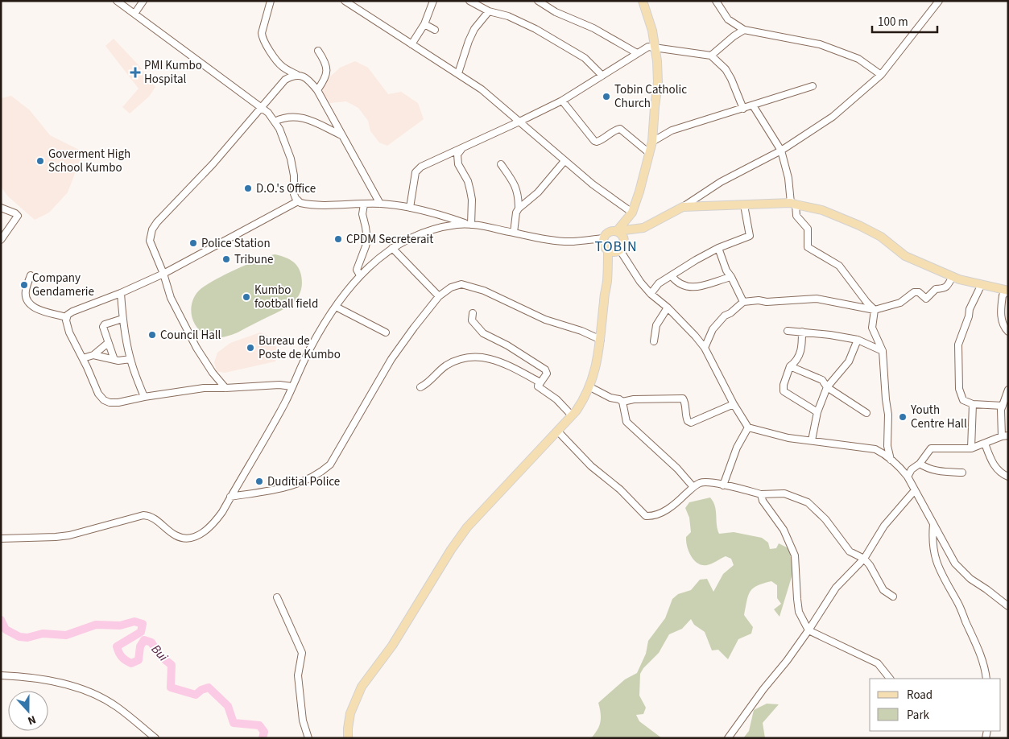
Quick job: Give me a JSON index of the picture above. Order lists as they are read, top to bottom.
{
  "districts": ["TOBIN"],
  "water": ["Bui"],
  "places": {
    "health": ["PMI Kumbo Hospital"],
    "other": [
      "Tobin Catholic Church",
      "Goverment High School Kumbo",
      "D.O.'s Office",
      "CPDM Secreterait",
      "Police Station",
      "Tribune",
      "Company Gendamerie",
      "Kumbo football field",
      "Council Hall",
      "Bureau de Poste de Kumbo",
      "Youth Centre Hall",
      "Duditial Police"
    ]
  },
  "legend": ["Road", "Park"],
  "scale_bar": "100 m",
  "north": "bottom"
}
